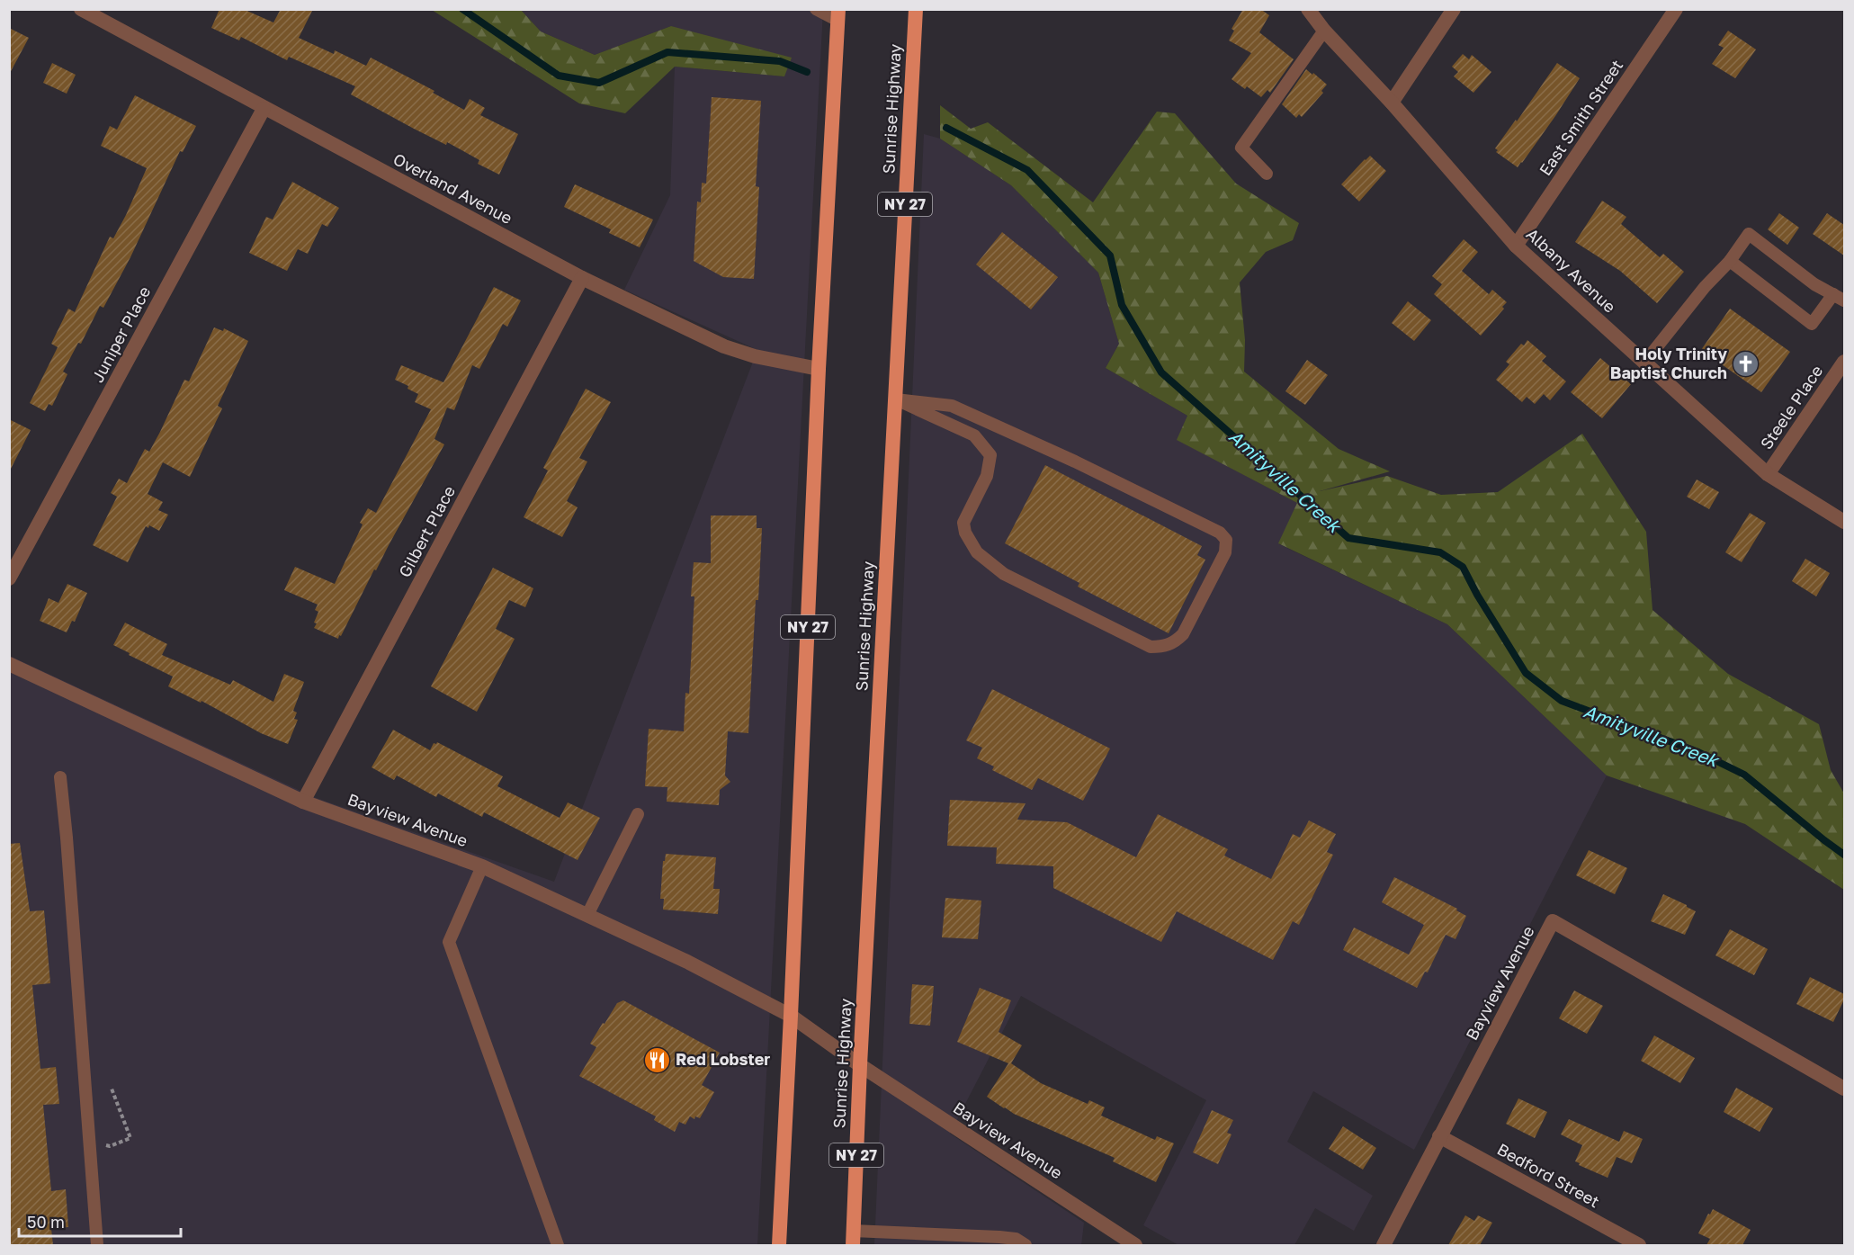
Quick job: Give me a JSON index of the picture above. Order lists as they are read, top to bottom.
{
  "streets": {
    "highway": ["Sunrise Highway", "NY 27"],
    "street": [
      "East Smith Street",
      "Overland Avenue",
      "Albany Avenue",
      "Juniper Place",
      "Steele Place",
      "Gilbert Place",
      "Bayview Avenue",
      "Bedford Street"
    ]
  },
  "crossings": [
    ["Sunrise Highway", "Bayview Avenue"],
    ["East Smith Street", "Albany Avenue"],
    ["Overland Avenue", "NY 27"],
    ["Overland Avenue", "Juniper Place"],
    ["Overland Avenue", "Gilbert Place"],
    ["NY 27", "Bayview Avenue"],
    ["Albany Avenue", "Steele Place"],
    ["Gilbert Place", "Bayview Avenue"],
    ["Bayview Avenue", "Bedford Street"]
  ],
  "water": ["Amityville Creek"],
  "places": {
    "church": ["Holy Trinity Baptist Church"],
    "restaurant": ["Red Lobster"]
  },
  "scale_bar": "50 m"
}
